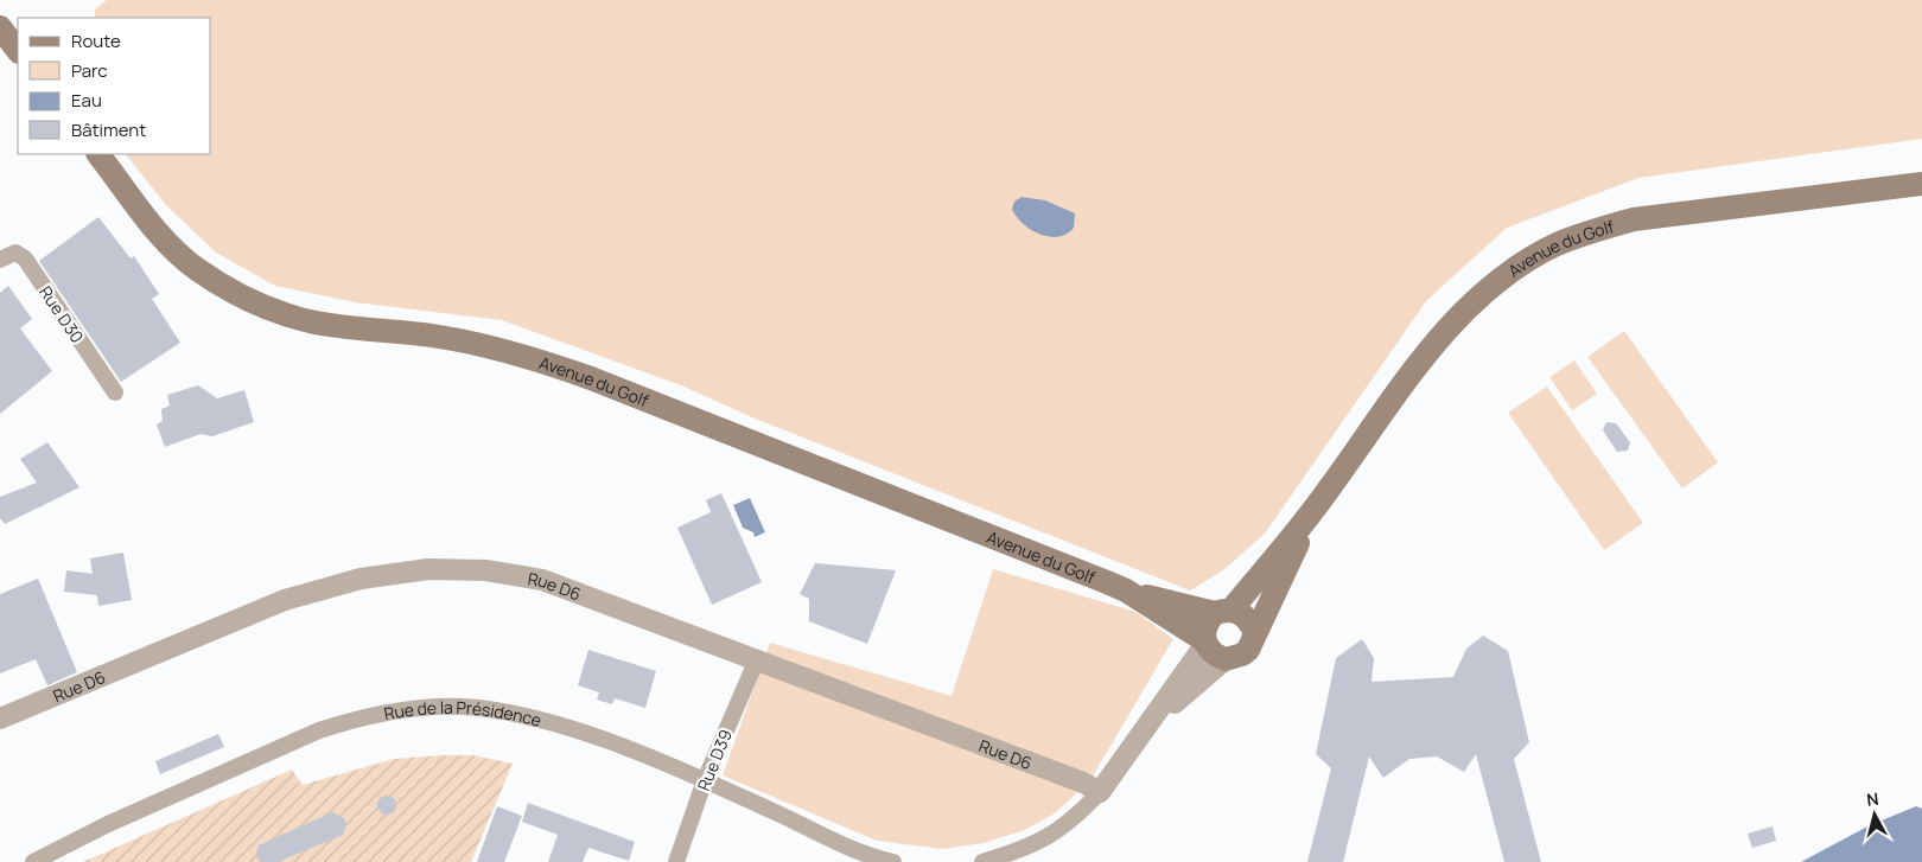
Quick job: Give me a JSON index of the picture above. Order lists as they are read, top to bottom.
{
  "streets": {
    "main road": ["Avenue du Golf"],
    "street": [
      "Rue D30",
      "Rue D6",
      "Rue de la Présidence",
      "Rue D39"
    ]
  },
  "crossings": [
    ["Rue D6", "Rue D39"],
    ["Rue de la Présidence", "Rue D39"]
  ],
  "legend": [
    "Route",
    "Parc",
    "Eau",
    "Bâtiment"
  ],
  "north": "top"
}
